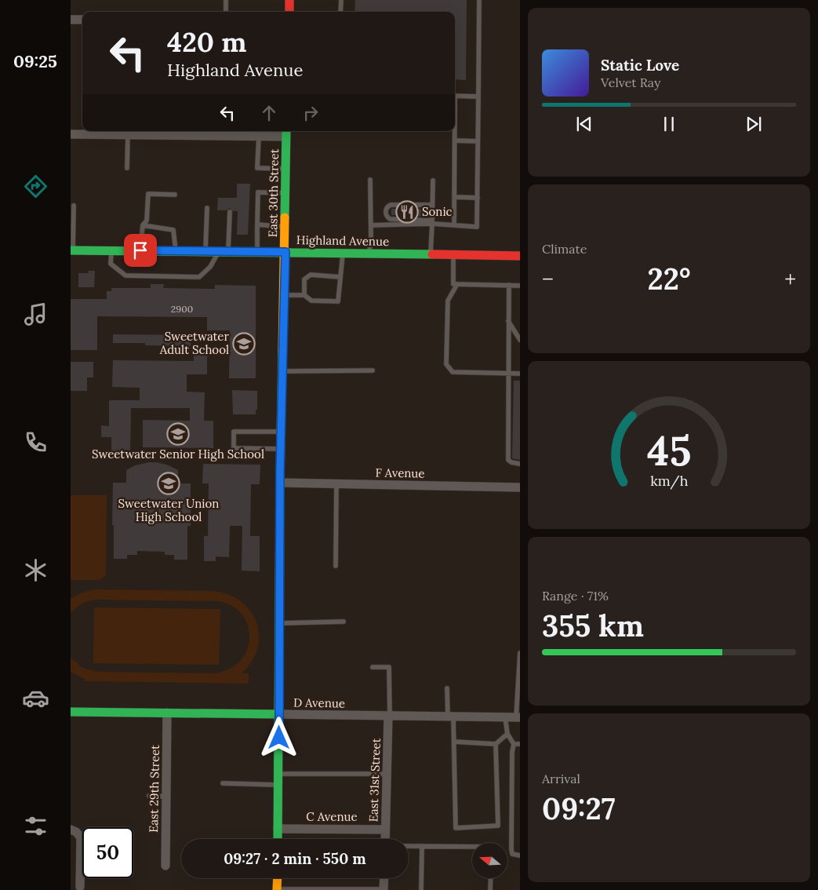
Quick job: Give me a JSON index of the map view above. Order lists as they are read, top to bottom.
{
  "streets": {
    "main road": ["East 30th Street", "Highland Avenue", "D Avenue"],
    "street": [
      "F Avenue",
      "East 31st Street",
      "East 29th Street",
      "C Avenue"
    ]
  },
  "crossings": [
    ["East 30th Street", "Highland Avenue"],
    ["East 30th Street", "F Avenue"],
    ["East 30th Street", "D Avenue"],
    ["East 30th Street", "C Avenue"],
    ["D Avenue", "East 31st Street"],
    ["D Avenue", "East 29th Street"],
    ["East 31st Street", "C Avenue"]
  ],
  "places": {
    "restaurant": ["Sonic"],
    "school or university": ["Sweetwater Adult School", "Sweetwater Senior High School", "Sweetwater Union High School"]
  },
  "house_numbers": ["2900"],
  "north": "left",
  "page": {
    "tabs": "09:25",
    "turn": ["420 m", "Highland Avenue"],
    "song": ["Static Love", "Velvet Ray"],
    "tile": [
      "Climate",
      ["Range · 71%", "355 km"],
      ["Arrival", "09:27"]
    ],
    "heat": ["−", "22°", "+"],
    "limit": "50",
    "trip": "09:27 · 2 min · 550 m",
    "gauge": ["45", "km/h"]
  }
}
